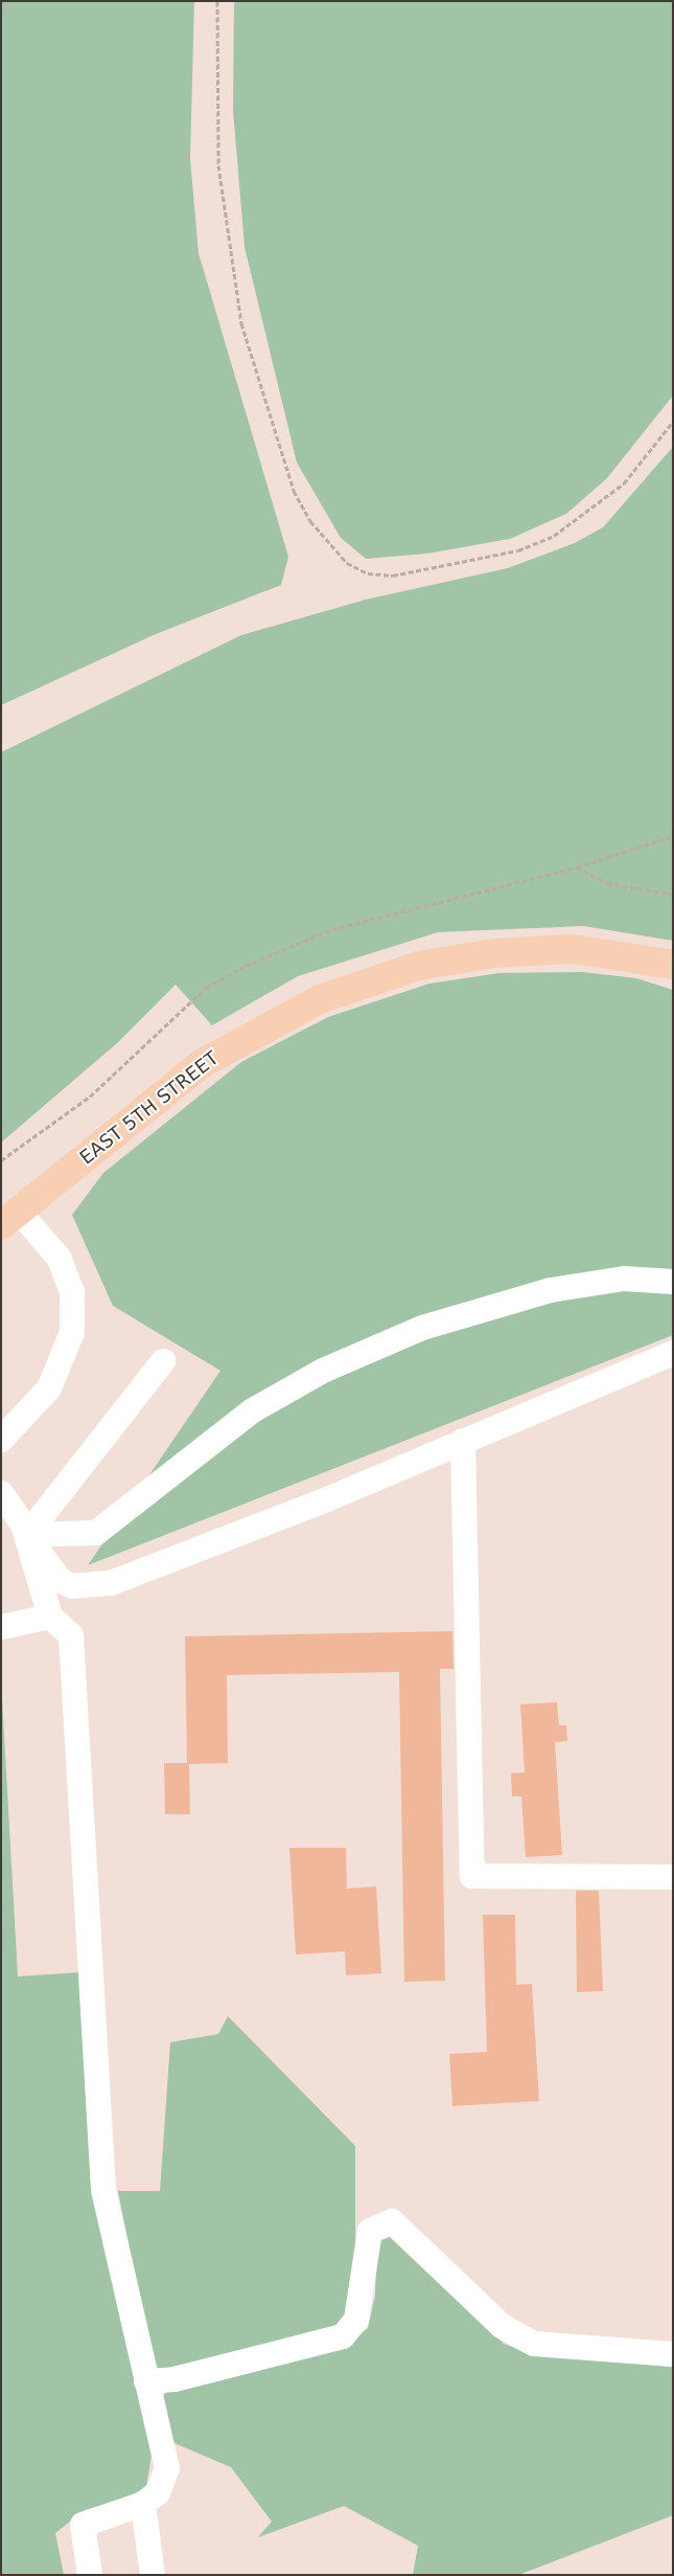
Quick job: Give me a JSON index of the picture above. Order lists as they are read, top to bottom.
{
  "streets": {
    "main road": ["EAST 5TH STREET"]
  }
}
